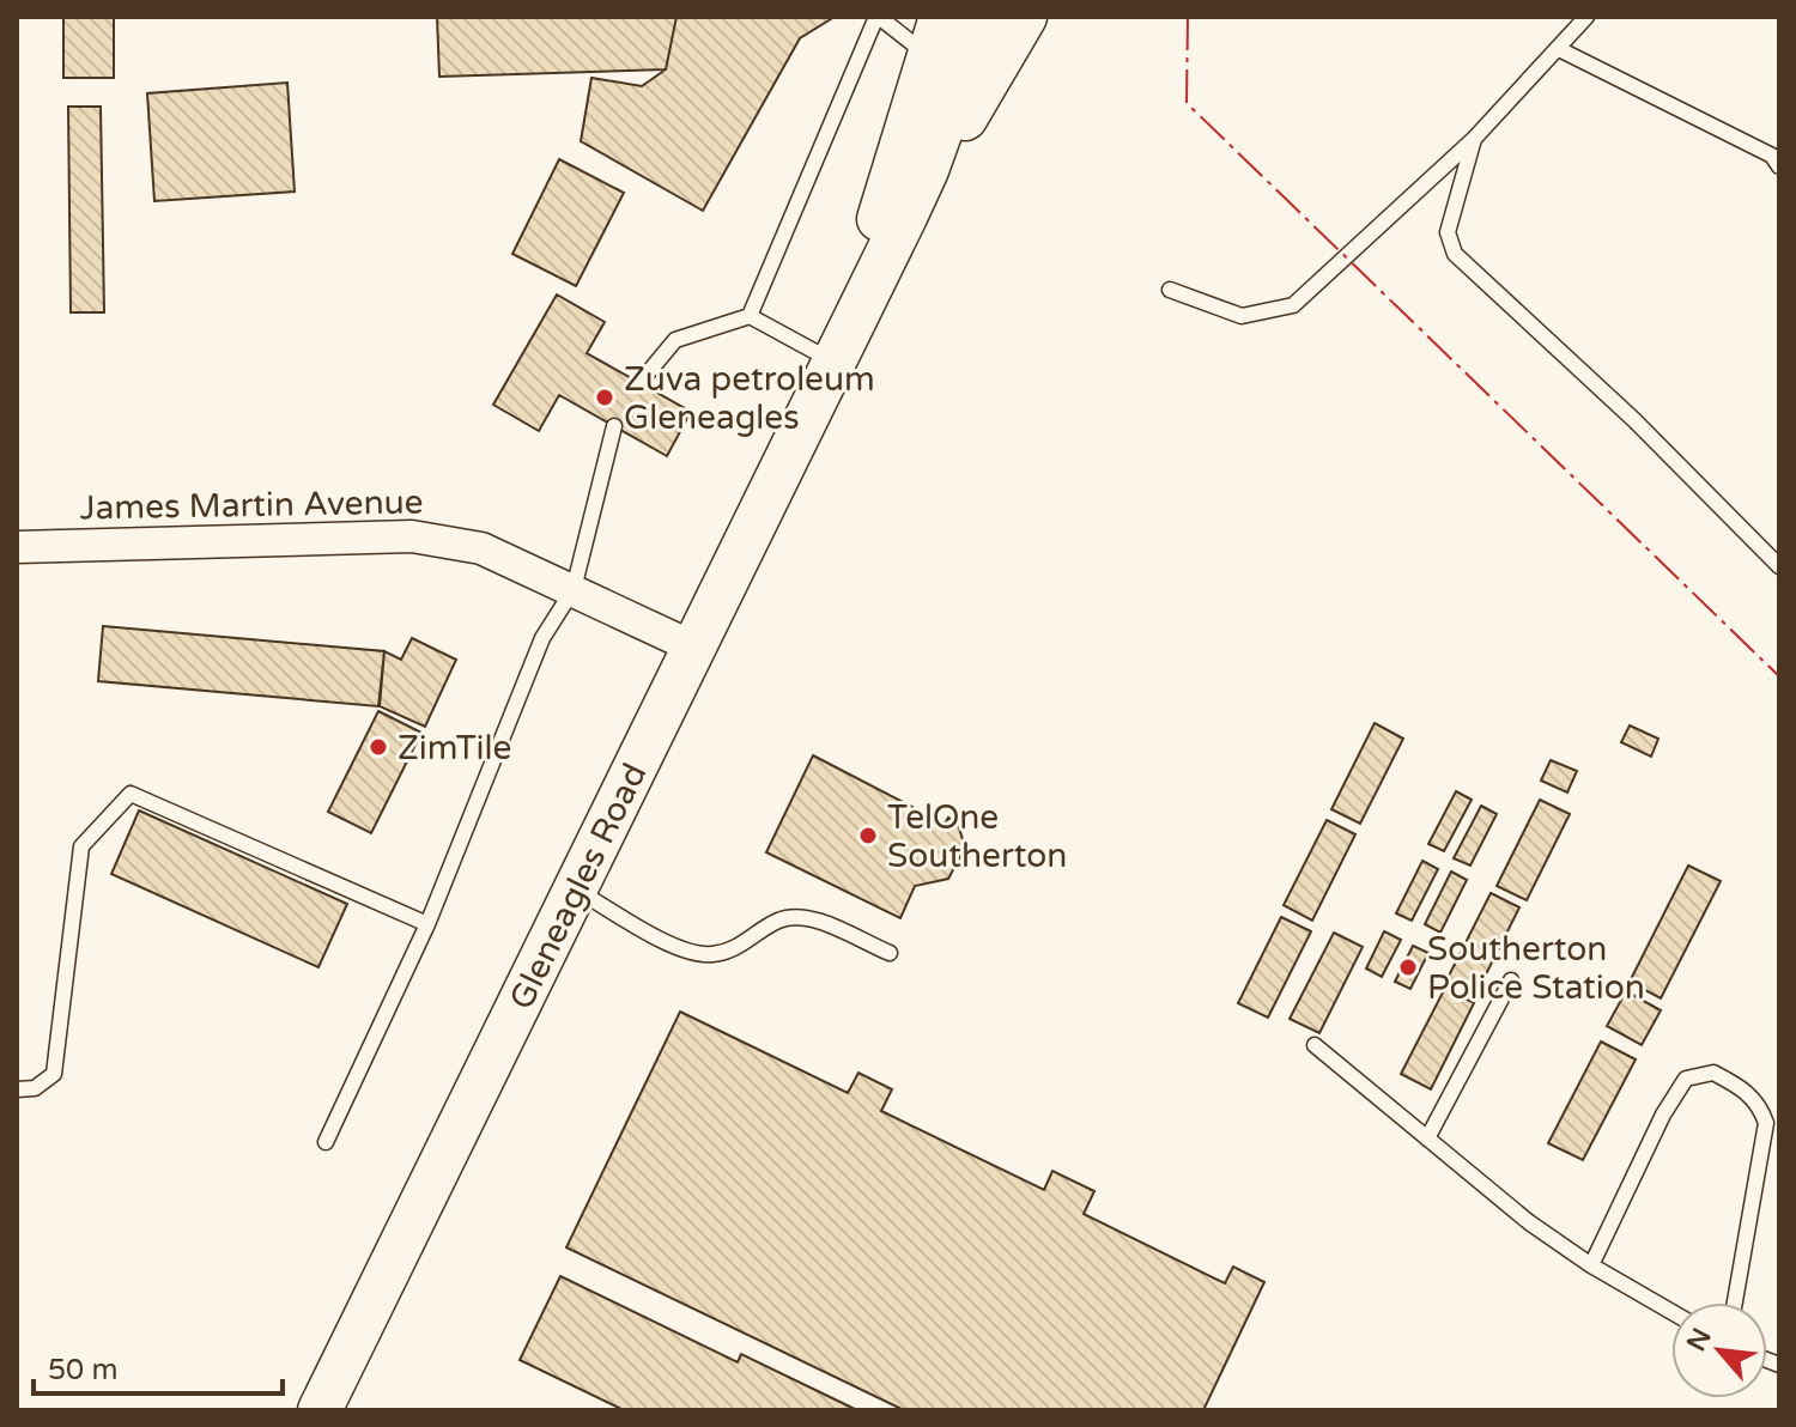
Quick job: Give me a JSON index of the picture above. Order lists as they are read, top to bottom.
{
  "streets": {
    "street": ["James Martin Avenue", "Gleneagles Road"]
  },
  "crossings": [
    ["James Martin Avenue", "Gleneagles Road"]
  ],
  "places": [
    "Zuva petroleum Gleneagles",
    "ZimTile",
    "TelOne Southerton",
    "Southerton Police Station"
  ],
  "scale_bar": "50 m",
  "north": "top left"
}
